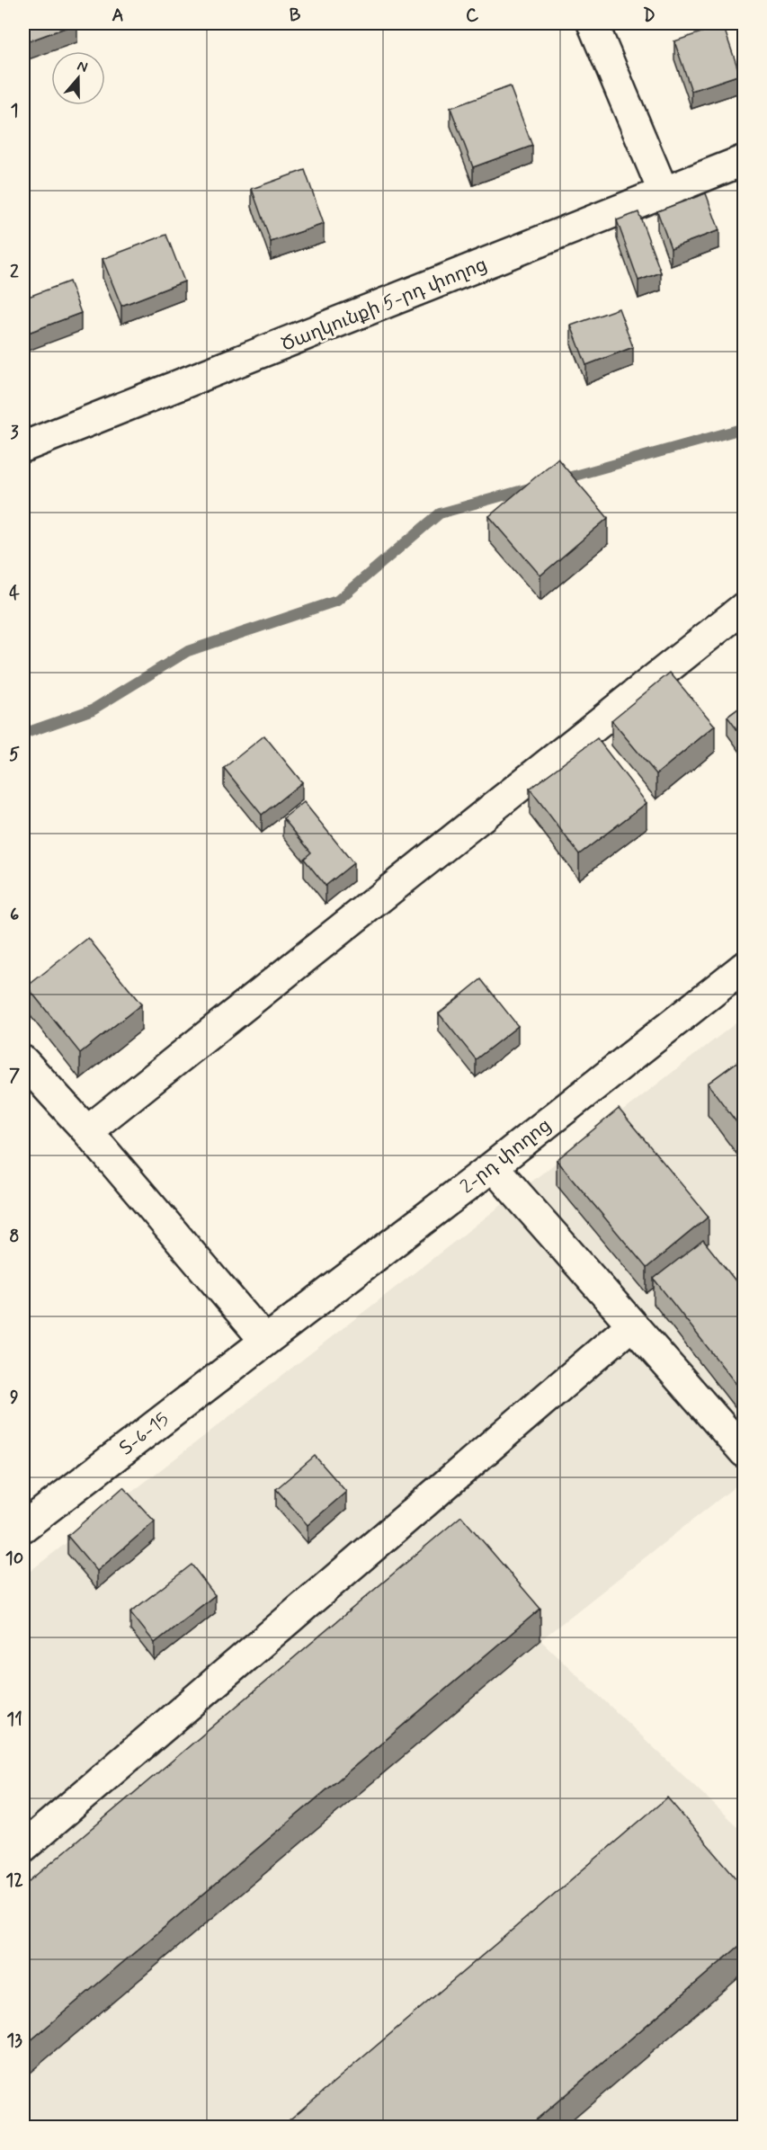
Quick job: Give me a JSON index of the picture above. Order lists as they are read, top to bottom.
{
  "streets": {
    "street": ["Ծաղկունքի 5-րդ փողոց", "2-րդ փողոց", "Տ-6-15"]
  },
  "crossings": [
    ["2-րդ փողոց", "Տ-6-15"]
  ],
  "north": "top",
  "grid": {
    "columns": [
      "A",
      "B",
      "C",
      "D"
    ],
    "rows": [
      "1",
      "2",
      "3",
      "4",
      "5",
      "6",
      "7",
      "8",
      "9",
      "10",
      "11",
      "12",
      "13"
    ]
  }
}
